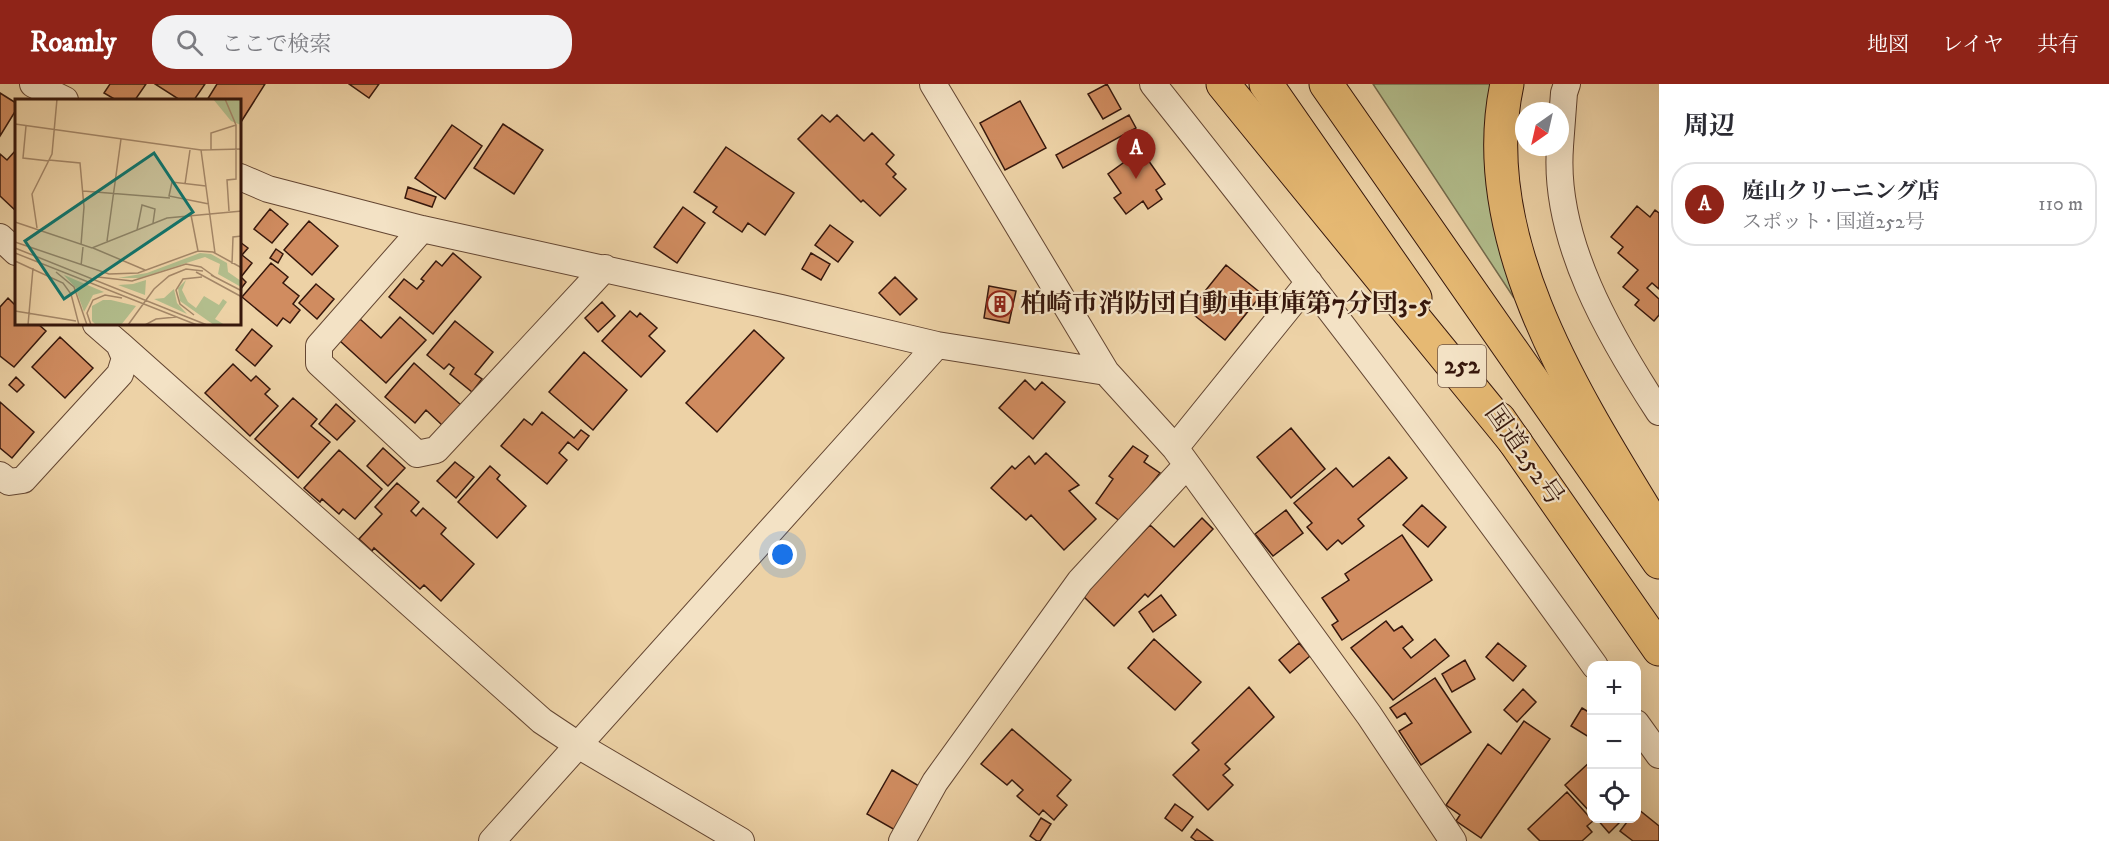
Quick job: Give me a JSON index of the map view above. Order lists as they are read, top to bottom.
{
  "streets": {
    "highway": ["252", "国道252号"]
  },
  "places": {
    "building": ["柏崎市消防団自動車車庫第7分団3-5"]
  },
  "north": "bottom left",
  "page": {
    "header": "Roamly",
    "search": "ここで検索",
    "nav": ["地図", "レイヤ", "共有"],
    "heading": "周辺",
    "pins": "A",
    "list": [
      {
        "mark": "A",
        "name": "庭山クリーニング店",
        "note": "スポット · 国道252号",
        "value": "110 m"
      }
    ],
    "map_buttons": ["+", "−"]
  }
}
